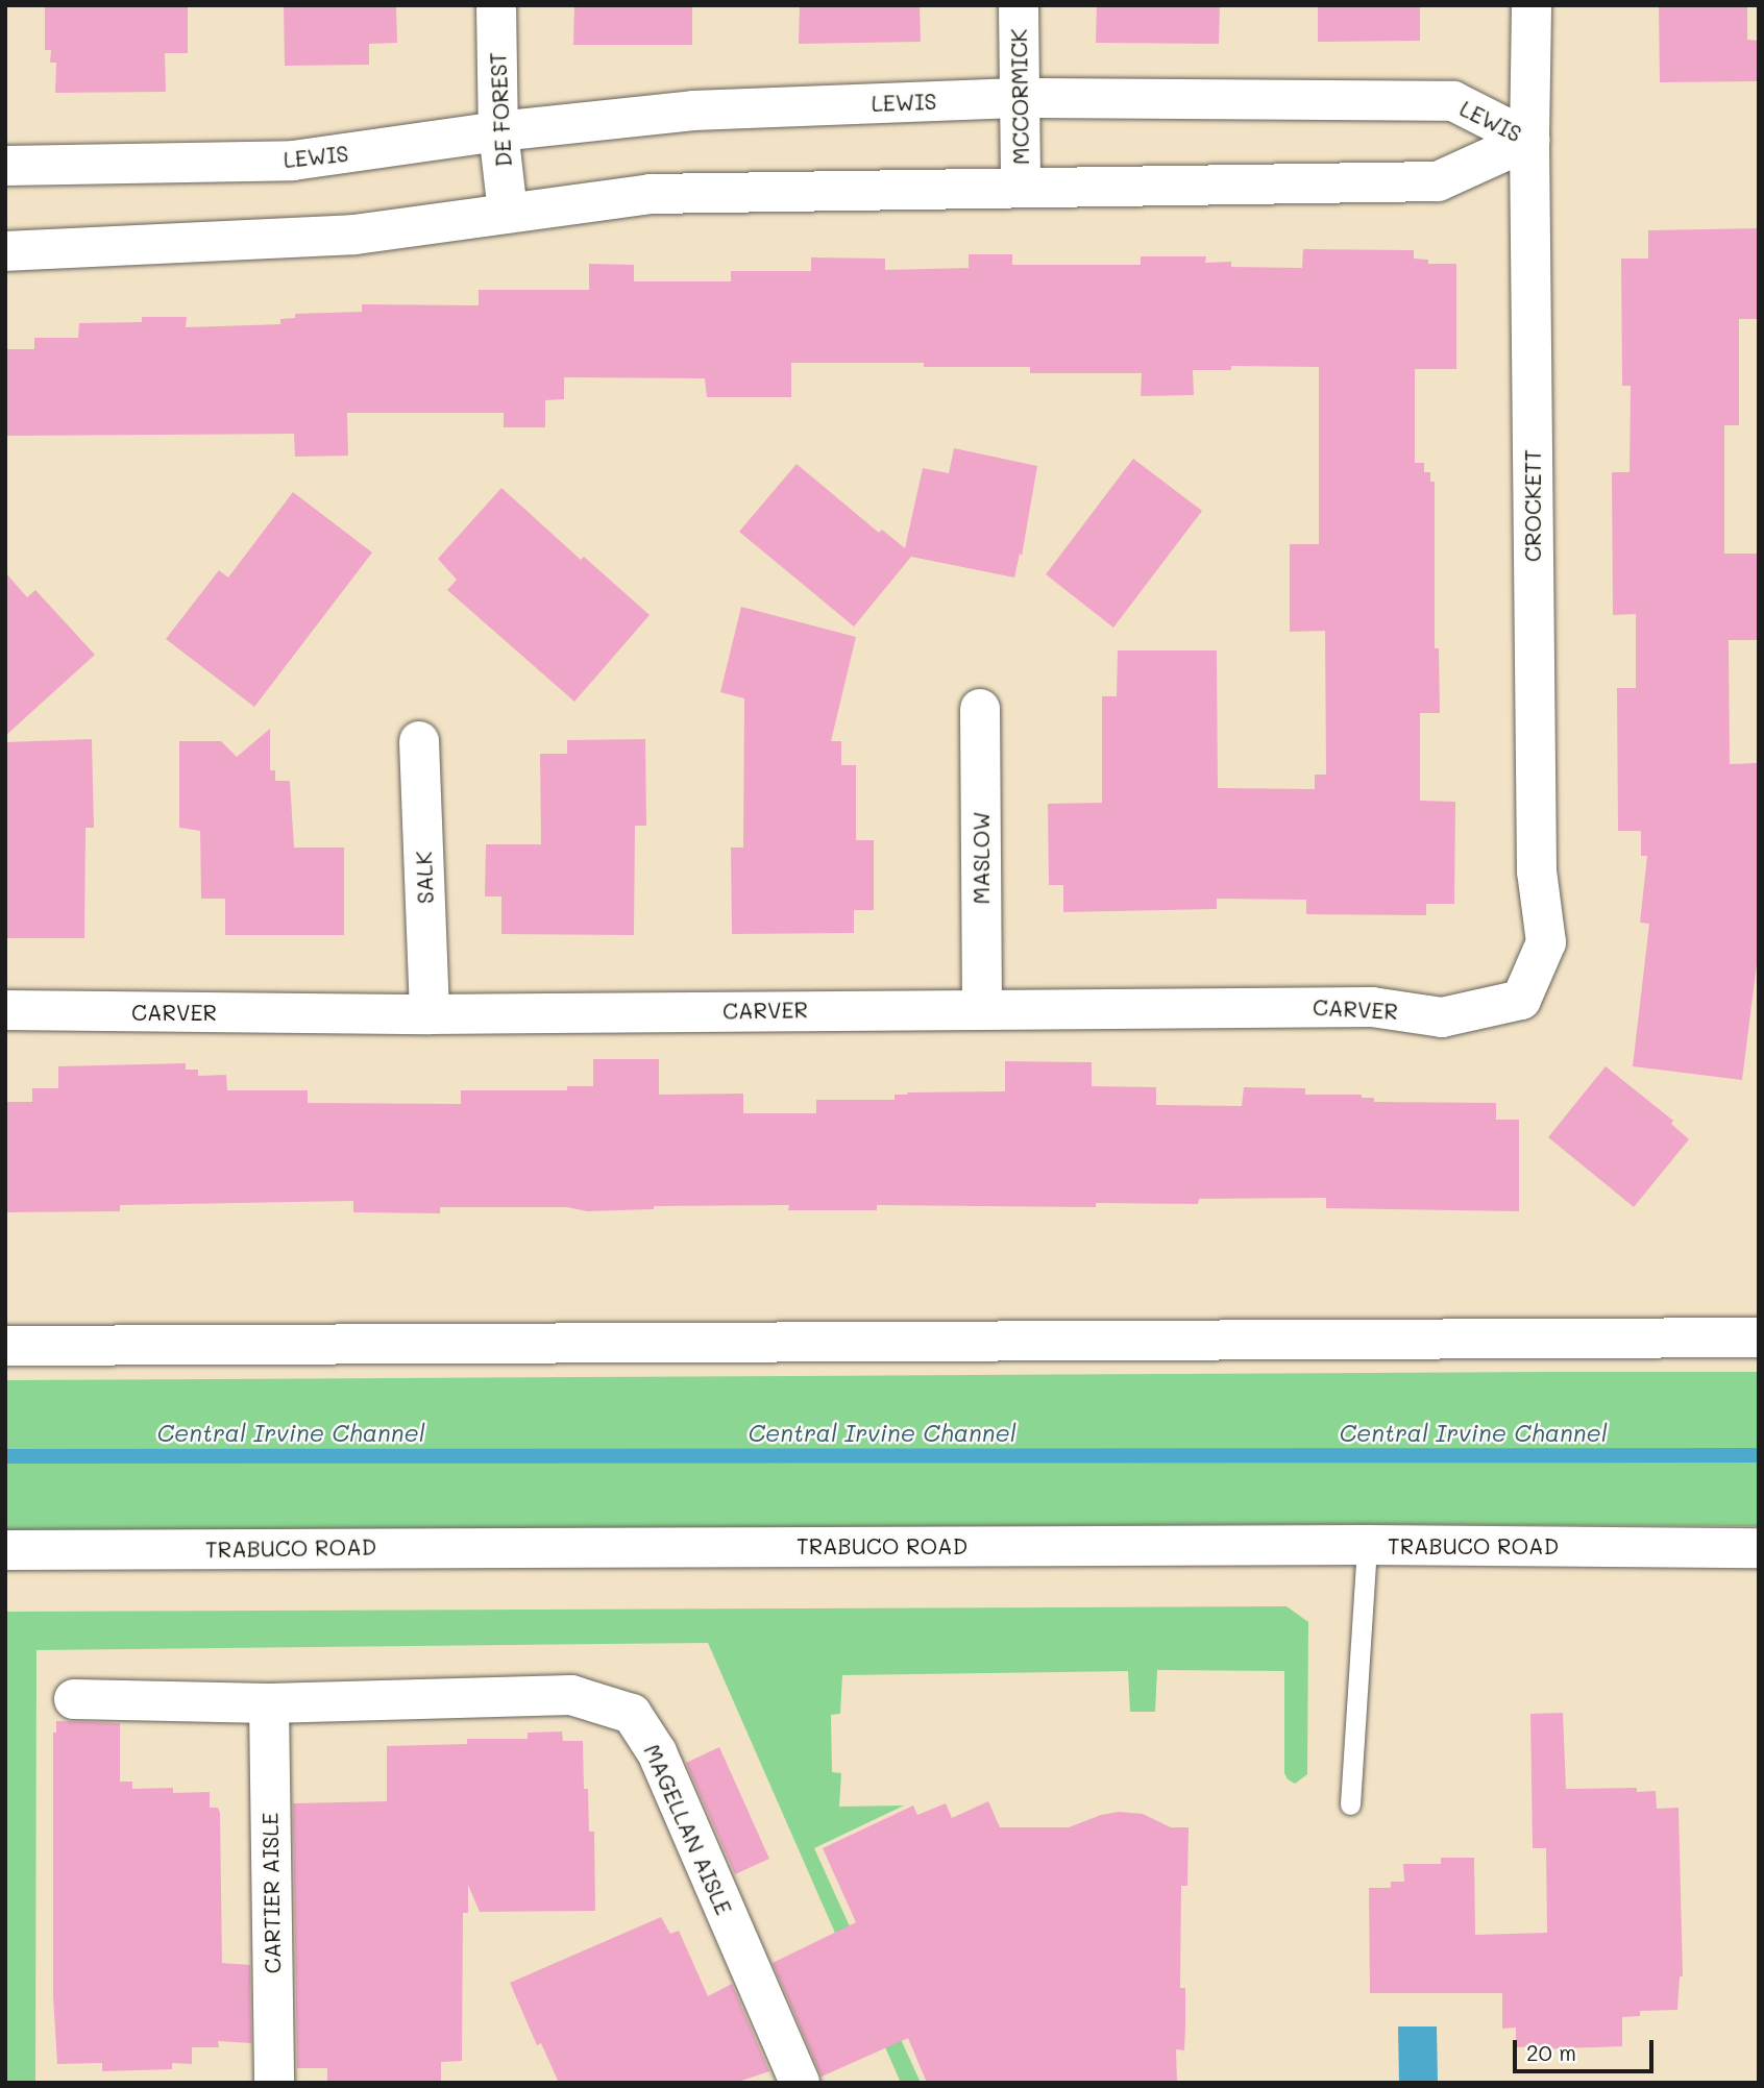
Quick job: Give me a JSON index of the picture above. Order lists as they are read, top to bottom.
{
  "streets": {
    "street": [
      "MCCORMICK",
      "LEWIS",
      "DE FOREST",
      "CROCKETT",
      "MASLOW",
      "SALK",
      "CARVER",
      "TRABUCO ROAD",
      "MAGELLAN AISLE",
      "CARTIER AISLE"
    ]
  },
  "crossings": [
    ["MCCORMICK", "LEWIS"],
    ["LEWIS", "DE FOREST"],
    ["LEWIS", "CROCKETT"],
    ["CROCKETT", "CARVER"],
    ["MASLOW", "CARVER"],
    ["SALK", "CARVER"],
    ["MAGELLAN AISLE", "CARTIER AISLE"]
  ],
  "water": ["Central Irvine Channel"],
  "scale_bar": "20 m"
}
